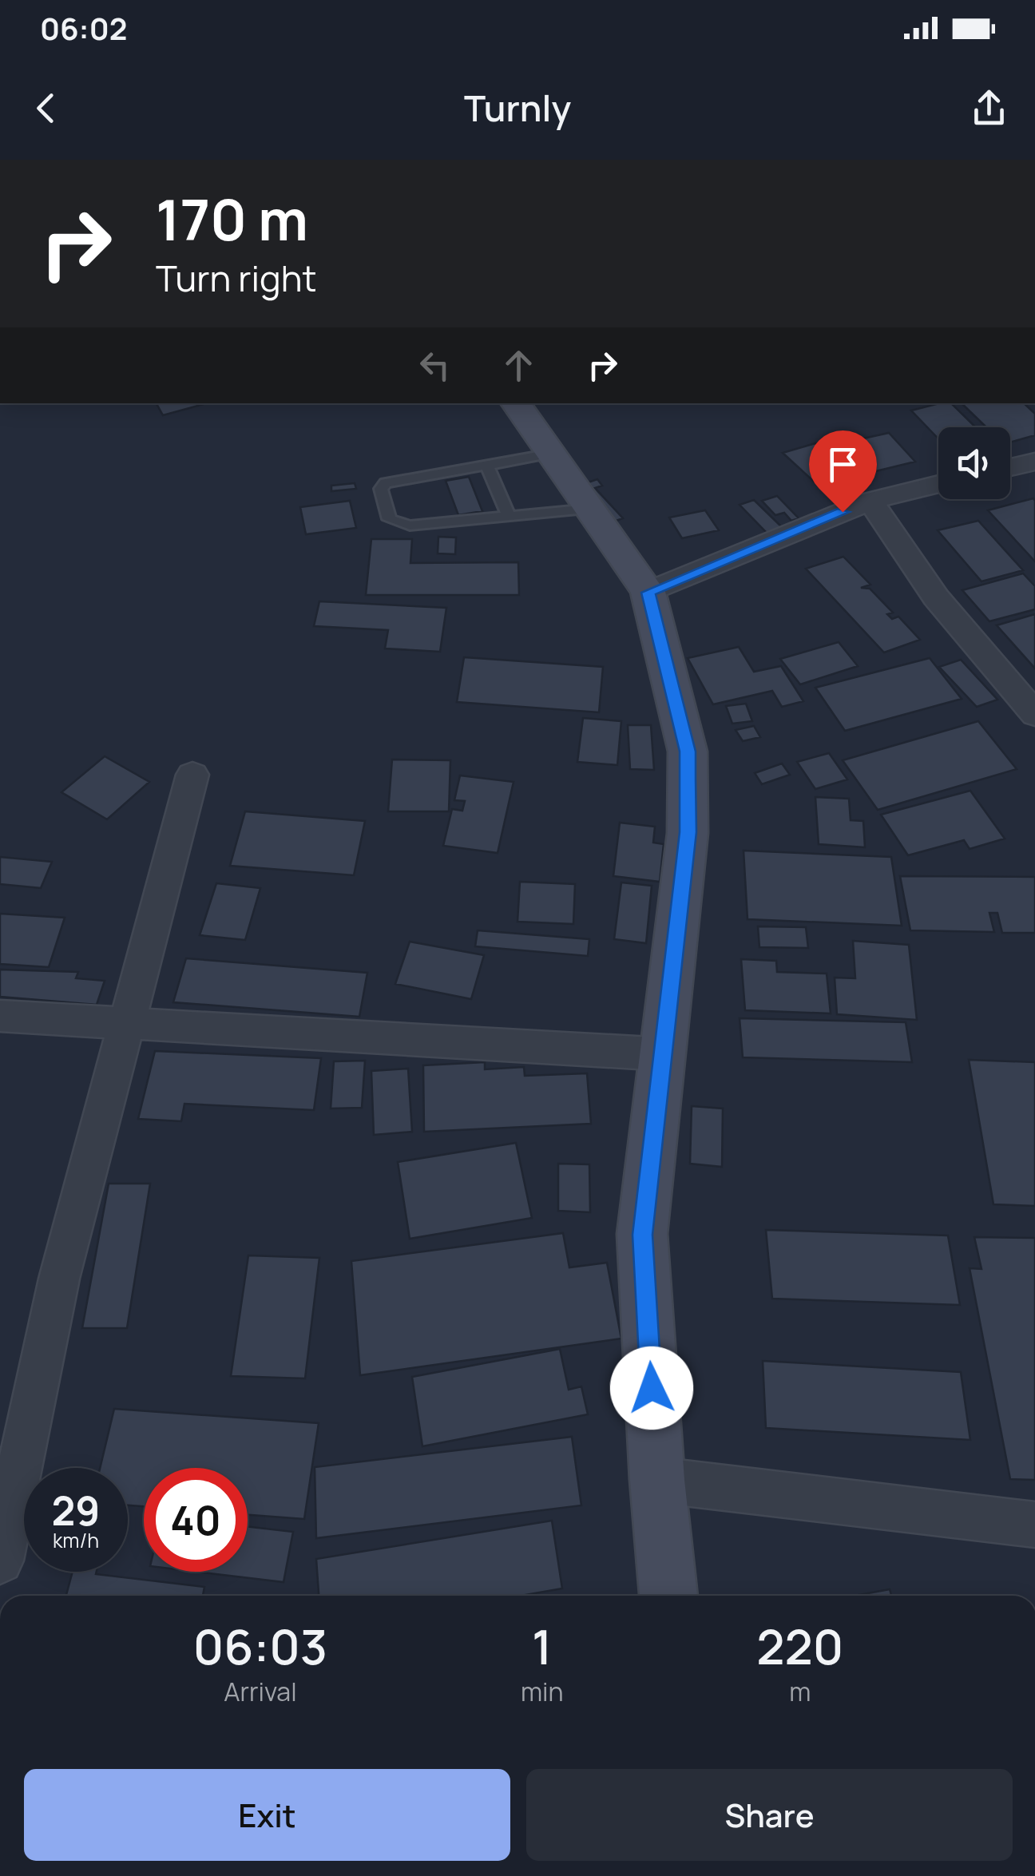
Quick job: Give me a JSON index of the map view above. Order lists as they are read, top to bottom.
{
  "page": {
    "status": "06:02",
    "header": "Turnly",
    "turn": ["170 m", "Turn right"],
    "speed": "29 km/h",
    "limit": "40",
    "eta": [
      "06:03",
      "Arrival",
      "1",
      "min",
      "220",
      "m"
    ],
    "buttons": ["Exit", "Share"]
  }
}
